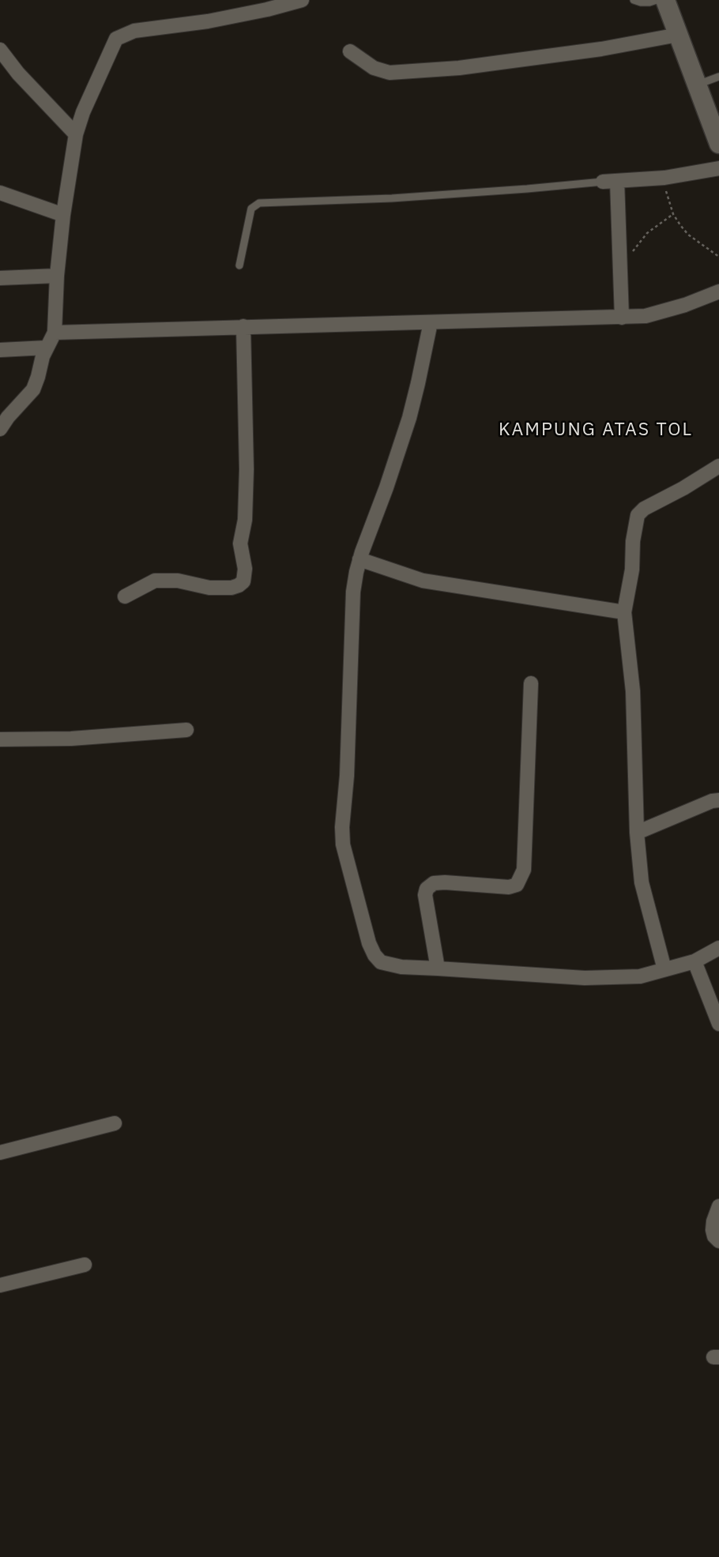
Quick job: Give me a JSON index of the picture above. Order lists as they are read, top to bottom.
{
  "districts": ["KAMPUNG ATAS TOL"]
}
